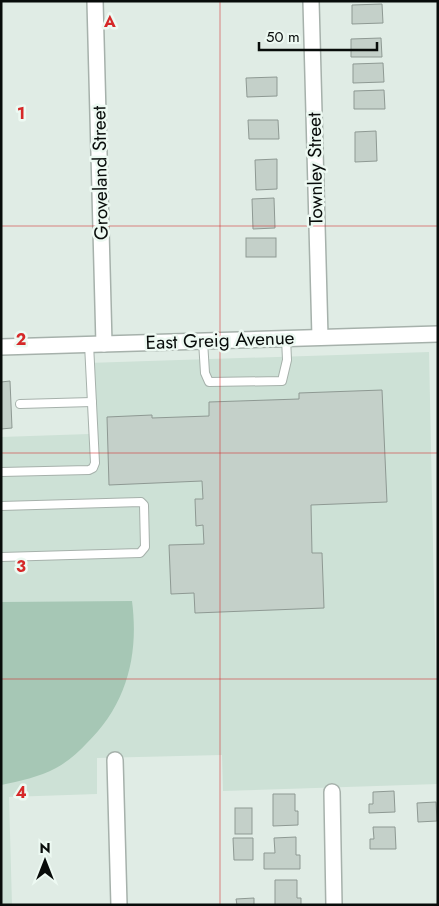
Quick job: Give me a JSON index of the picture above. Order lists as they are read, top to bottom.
{
  "streets": {
    "street": ["Townley Street", "Groveland Street", "East Greig Avenue"]
  },
  "crossings": [
    ["Townley Street", "East Greig Avenue"],
    ["Groveland Street", "East Greig Avenue"]
  ],
  "scale_bar": "50 m",
  "north": "top",
  "grid": {
    "columns": ["A"],
    "rows": [
      "1",
      "2",
      "3",
      "4"
    ]
  }
}
